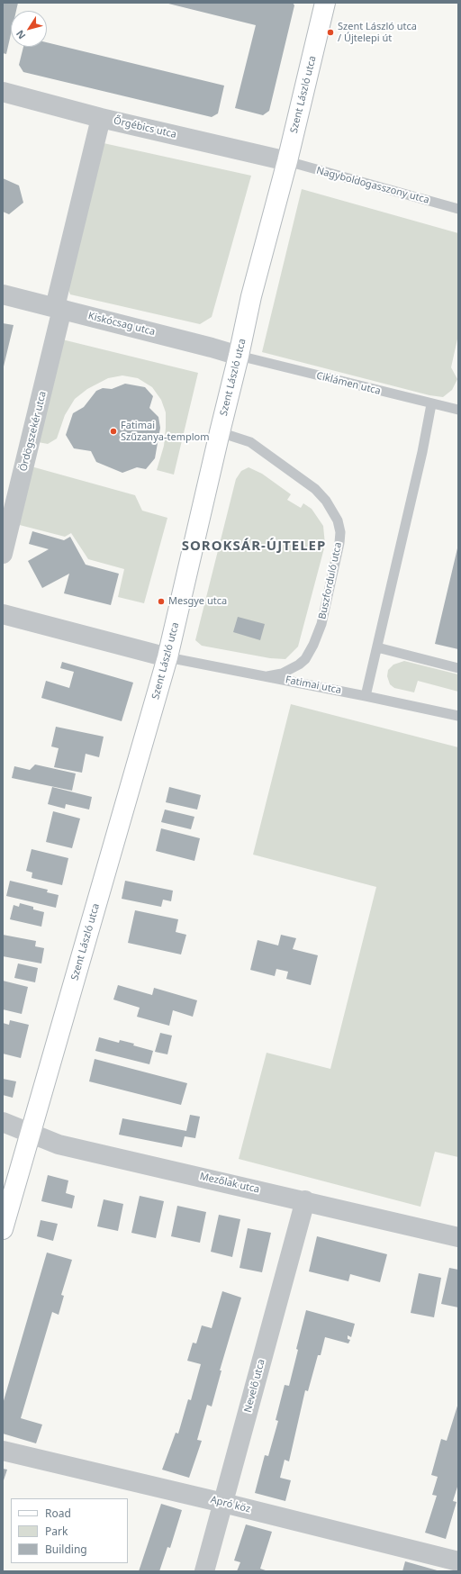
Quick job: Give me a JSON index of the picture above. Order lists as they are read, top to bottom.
{
  "streets": {
    "street": [
      "Szent László utca",
      "Őrgébics utca",
      "Kiskócsag utca",
      "Ördögszekér utca",
      "Mezőlak utca",
      "Nevelő utca",
      "Apró köz"
    ],
    "lane": [
      "Nagyboldogasszony utca",
      "Ciklámen utca",
      "Buszforduló utca",
      "Fatimai utca"
    ]
  },
  "crossings": [
    ["Szent László utca", "Őrgébics utca"],
    ["Szent László utca", "Nagyboldogasszony utca"],
    ["Szent László utca", "Kiskócsag utca"],
    ["Szent László utca", "Ciklámen utca"],
    ["Szent László utca", "Buszforduló utca"],
    ["Szent László utca", "Fatimai utca"],
    ["Szent László utca", "Mezőlak utca"],
    ["Őrgébics utca", "Nagyboldogasszony utca"],
    ["Őrgébics utca", "Ördögszekér utca"],
    ["Kiskócsag utca", "Ciklámen utca"],
    ["Kiskócsag utca", "Ördögszekér utca"],
    ["Buszforduló utca", "Fatimai utca"],
    ["Mezőlak utca", "Nevelő utca"],
    ["Nevelő utca", "Apró köz"]
  ],
  "districts": ["SOROKSÁR-ÚJTELEP"],
  "places": ["Szent László utca / Újtelepi út", "Fatimai Szűzanya-templom", "Mesgye utca"],
  "legend": ["Road", "Park", "Building"],
  "north": "bottom left"
}
